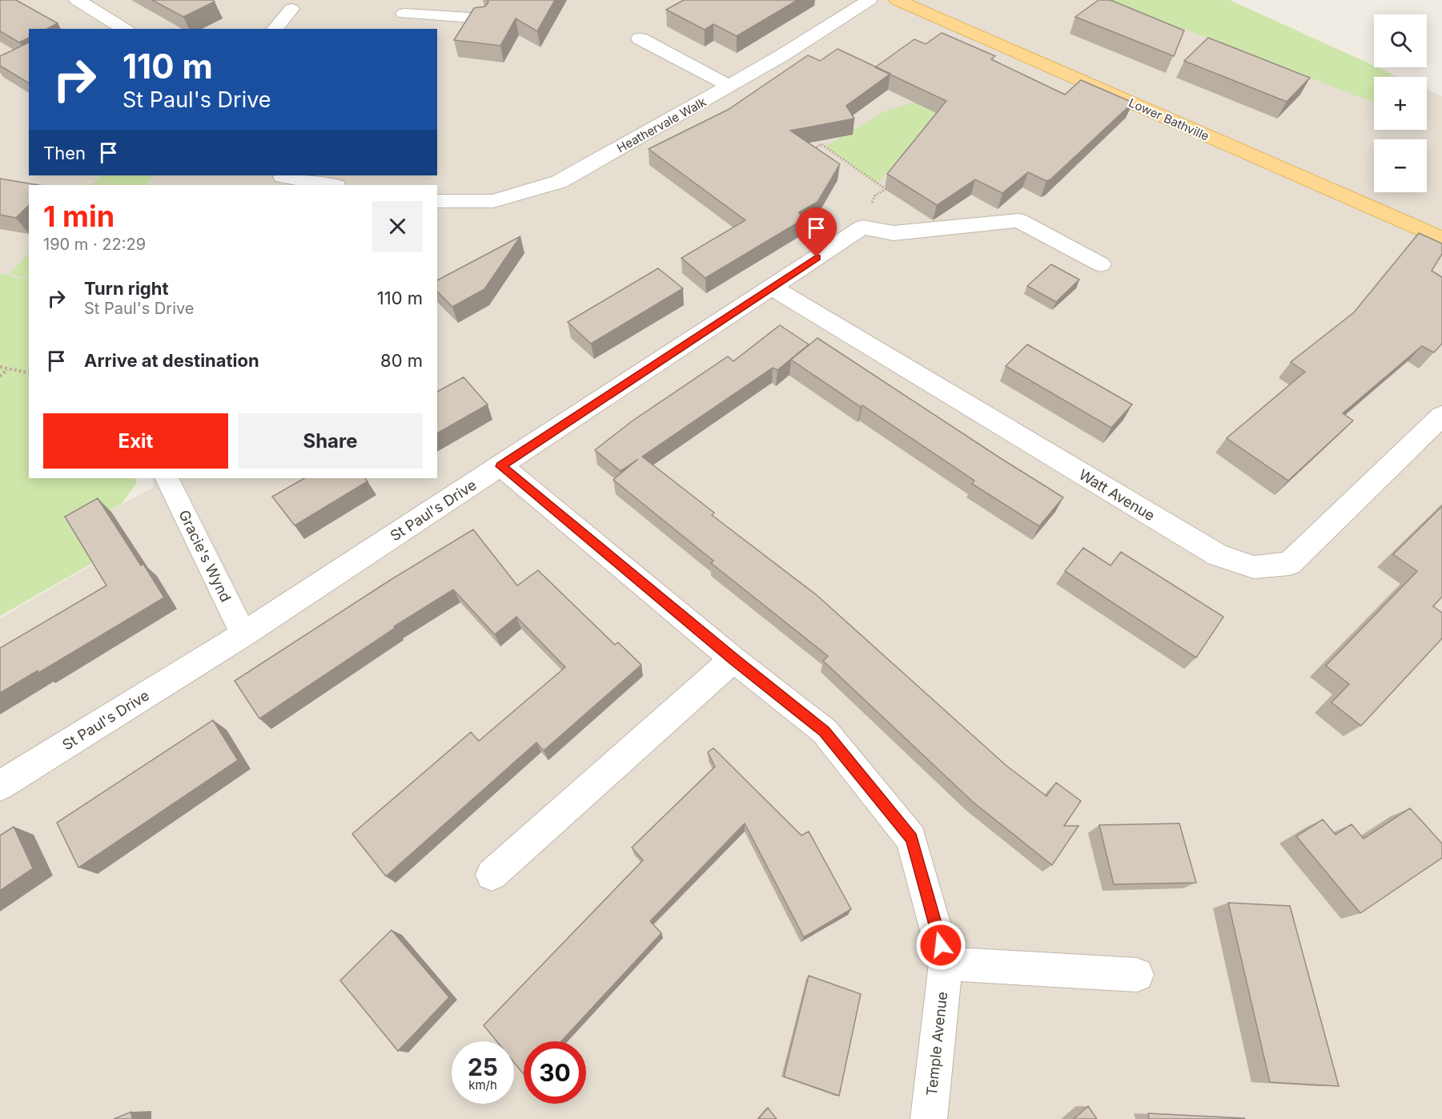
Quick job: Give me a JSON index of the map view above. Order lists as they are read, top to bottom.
{
  "streets": {
    "main road": ["Lower Bathville"],
    "street": [
      "Heathervale Walk",
      "Watt Avenue",
      "St Paul's Drive",
      "Gracie's Wynd",
      "Temple Avenue"
    ]
  },
  "crossings": [
    ["Watt Avenue", "St Paul's Drive"],
    ["St Paul's Drive", "Gracie's Wynd"],
    ["St Paul's Drive", "Temple Avenue"]
  ],
  "page": {
    "map_buttons": ["+", "−"],
    "turn": ["110 m", "St Paul's Drive"],
    "then": "Then",
    "heading": ["1 min", "190 m · 22:29"],
    "list": [
      {
        "name": "Turn right",
        "note": "St Paul's Drive",
        "value": "110 m"
      },
      {
        "name": "Arrive at destination",
        "value": "80 m"
      }
    ],
    "buttons": ["Exit", "Share"],
    "speed": "25 km/h",
    "limit": "30"
  }
}
